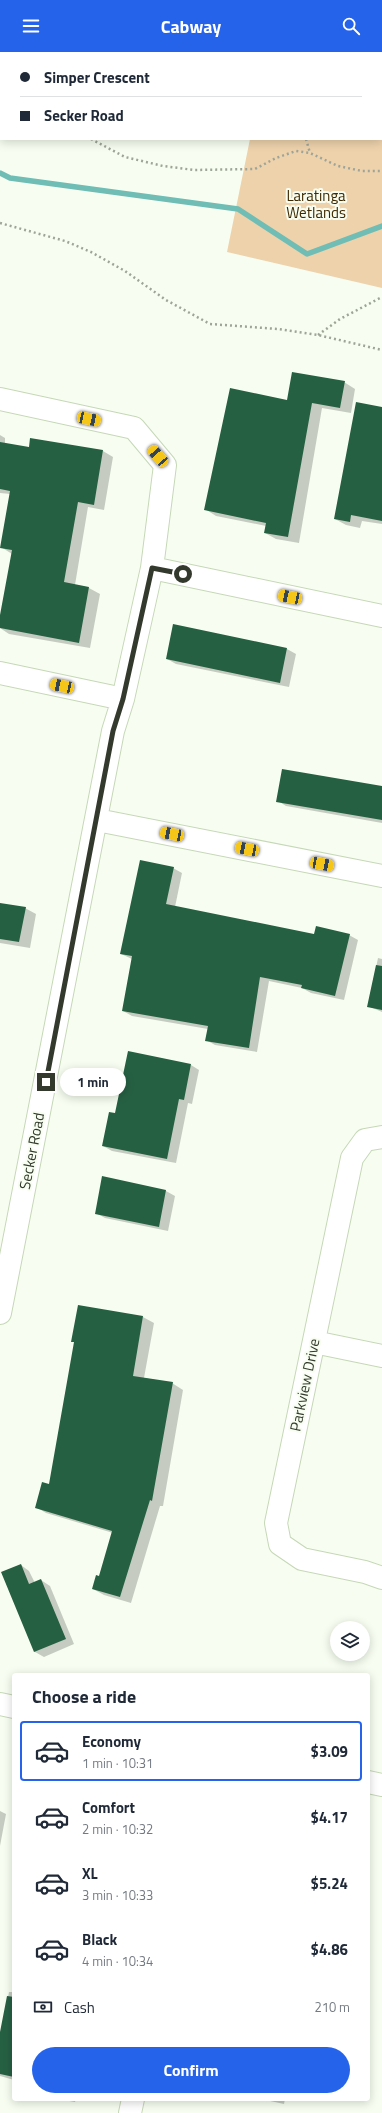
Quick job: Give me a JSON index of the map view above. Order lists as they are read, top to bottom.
{
  "streets": {
    "street": ["Secker Road", "Parkview Drive"]
  },
  "parks": ["Laratinga Wetlands"],
  "page": {
    "header": "Cabway",
    "banner": ["Simper Crescent", "Secker Road"],
    "bubble": "1 min",
    "heading": "Choose a ride",
    "list": [
      {
        "name": "Economy",
        "note": "1 min · 10:31",
        "value": "$3.09"
      },
      {
        "name": "Comfort",
        "note": "2 min · 10:32",
        "value": "$4.17"
      },
      {
        "name": "XL",
        "note": "3 min · 10:33",
        "value": "$5.24"
      },
      {
        "name": "Black",
        "note": "4 min · 10:34",
        "value": "$4.86"
      }
    ],
    "pay": ["Cash", "210 m"],
    "buttons": "Confirm"
  }
}
